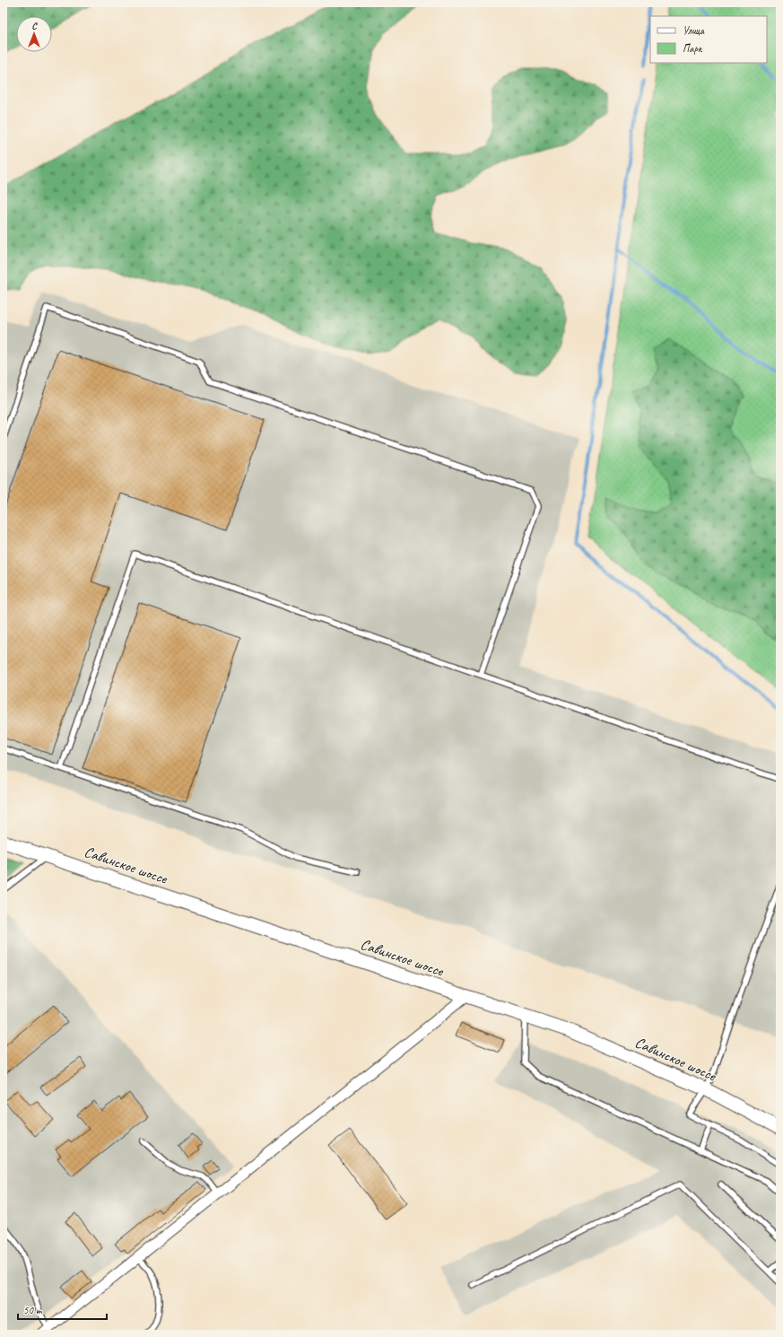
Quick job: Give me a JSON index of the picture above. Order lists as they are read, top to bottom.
{
  "streets": {
    "street": ["Савинское шоссе"]
  },
  "legend": ["Улица", "Парк"],
  "scale_bar": "50 m",
  "north": "top"
}
